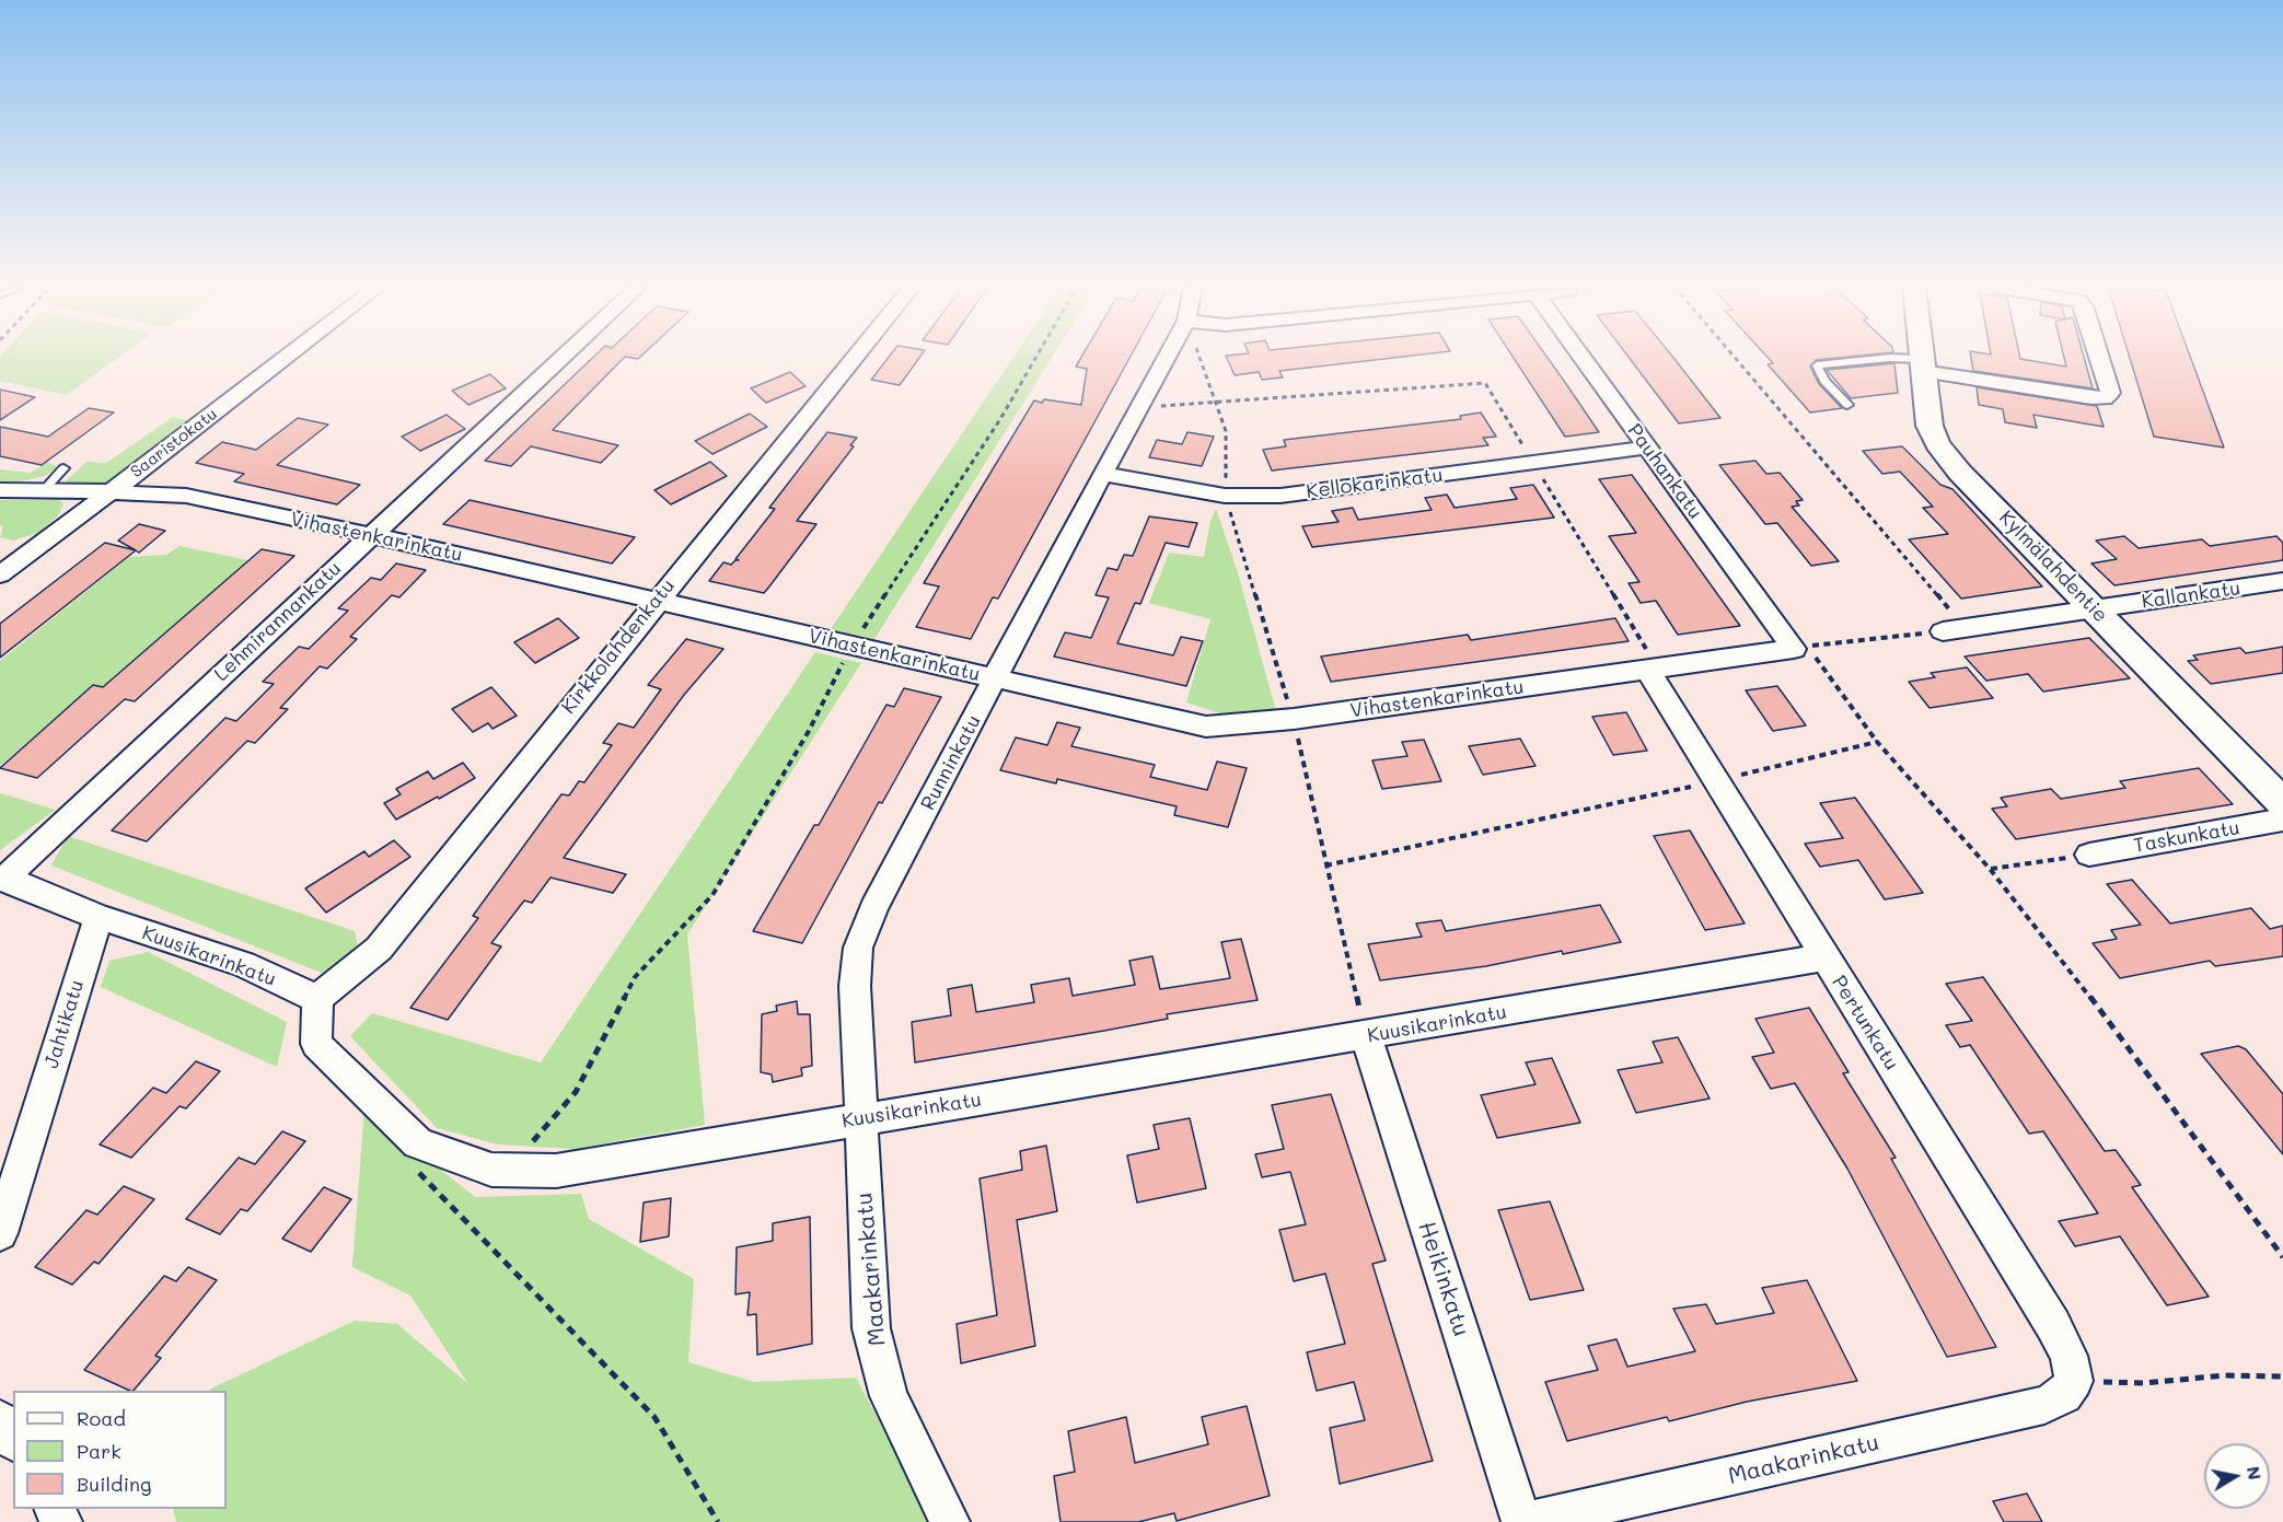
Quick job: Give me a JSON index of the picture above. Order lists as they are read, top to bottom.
{
  "streets": {
    "street": [
      "Saaristokatu",
      "Pauhankatu",
      "Kellokarinkatu",
      "Vihastenkarinkatu",
      "Kylmälahdentie",
      "Kallankatu",
      "Lehmirannankatu",
      "Kirkkolahdenkatu",
      "Runninkatu",
      "Taskunkatu",
      "Kuusikarinkatu",
      "Pertunkatu",
      "Jahtikatu",
      "Maakarinkatu",
      "Heikinkatu"
    ]
  },
  "crossings": [
    ["Saaristokatu", "Vihastenkarinkatu"],
    ["Pauhankatu", "Kellokarinkatu"],
    ["Pauhankatu", "Vihastenkarinkatu"],
    ["Kellokarinkatu", "Runninkatu"],
    ["Vihastenkarinkatu", "Lehmirannankatu"],
    ["Vihastenkarinkatu", "Kirkkolahdenkatu"],
    ["Vihastenkarinkatu", "Runninkatu"],
    ["Vihastenkarinkatu", "Pertunkatu"],
    ["Kylmälahdentie", "Kallankatu"],
    ["Kirkkolahdenkatu", "Kuusikarinkatu"],
    ["Runninkatu", "Kuusikarinkatu"],
    ["Runninkatu", "Maakarinkatu"],
    ["Kuusikarinkatu", "Pertunkatu"],
    ["Kuusikarinkatu", "Jahtikatu"],
    ["Kuusikarinkatu", "Maakarinkatu"],
    ["Kuusikarinkatu", "Heikinkatu"],
    ["Pertunkatu", "Maakarinkatu"],
    ["Maakarinkatu", "Heikinkatu"]
  ],
  "legend": ["Road", "Park", "Building"],
  "north": "right"
}
